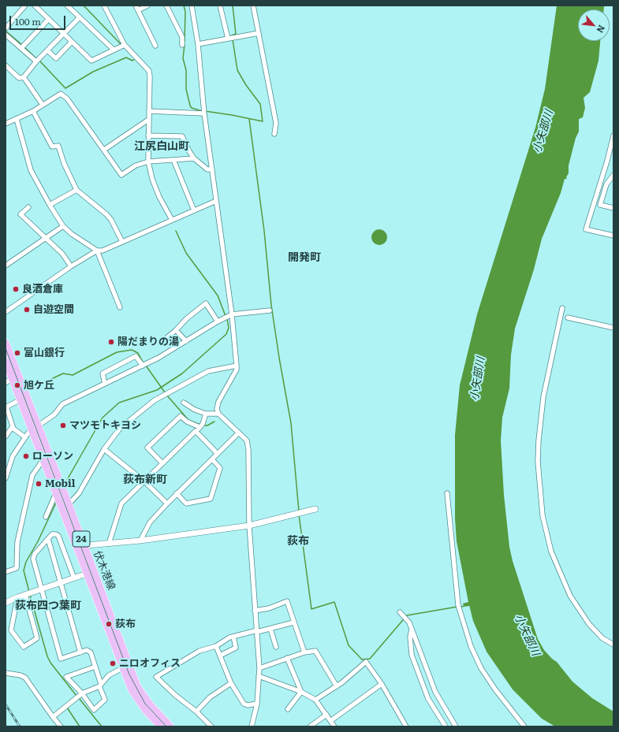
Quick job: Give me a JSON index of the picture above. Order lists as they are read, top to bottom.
{
  "streets": {
    "main road": ["24", "伏木港線"]
  },
  "districts": [
    "江尻白山町",
    "開発町",
    "荻布新町",
    "荻布",
    "荻布四つ葉町"
  ],
  "water": ["小矢部川"],
  "places": [
    "良酒倉庫",
    "自遊空間",
    "陽だまりの湯",
    "富山銀行",
    "旭ケ丘",
    "マツモトキヨシ",
    "ローソン",
    "Mobil",
    "荻布",
    "ニロオフィス"
  ],
  "scale_bar": "100 m",
  "north": "bottom right"
}
